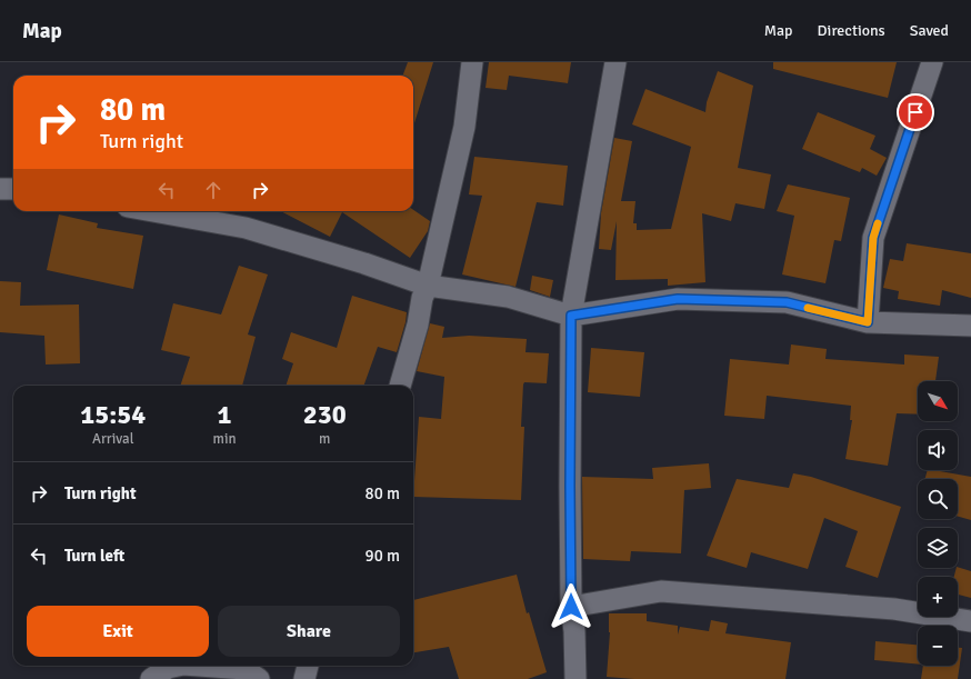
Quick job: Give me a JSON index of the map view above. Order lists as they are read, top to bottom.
{
  "north": "bottom right",
  "page": {
    "header": "Map",
    "nav": ["Map", "Directions", "Saved"],
    "turn": ["80 m", "Turn right"],
    "map_buttons": ["+", "−"],
    "eta": [
      "15:54",
      "Arrival",
      "1",
      "min",
      "230",
      "m"
    ],
    "list": [
      {
        "name": "Turn right",
        "value": "80 m"
      },
      {
        "name": "Turn left",
        "value": "90 m"
      }
    ],
    "buttons": ["Exit", "Share"]
  }
}
